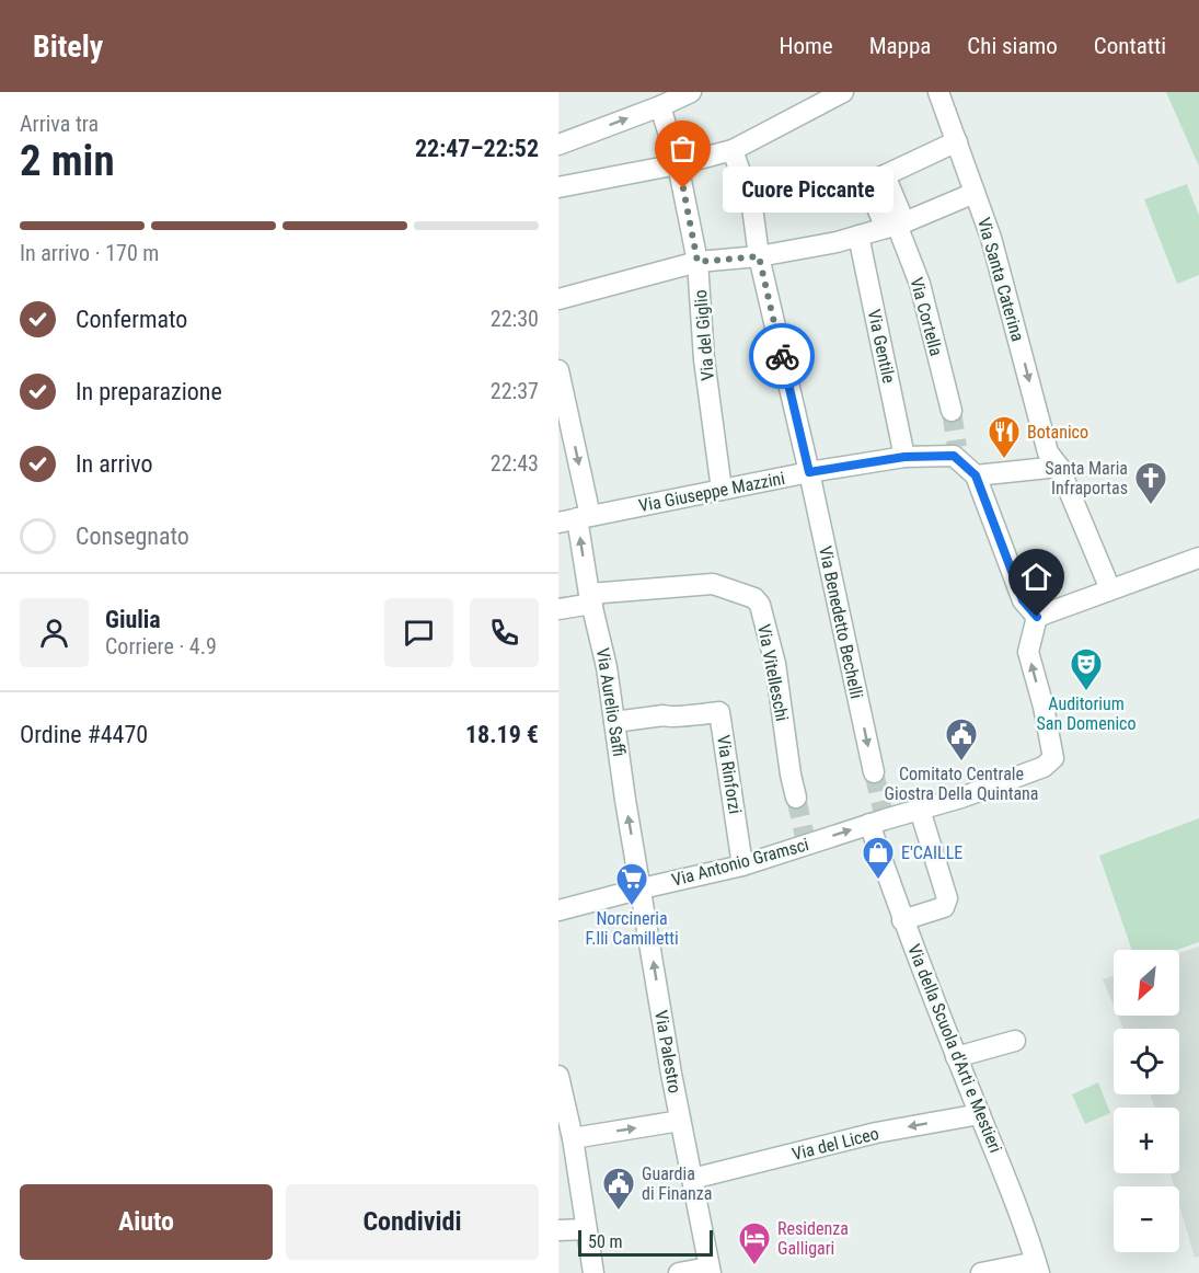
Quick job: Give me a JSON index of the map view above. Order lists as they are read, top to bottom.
{
  "streets": {
    "street": [
      "Via Santa Caterina",
      "Via Cortella",
      "Via del Giglio",
      "Via Gentile",
      "Via Giuseppe Mazzini",
      "Via Benedetto Bechelli",
      "Via Vitelleschi",
      "Via Aurelio Saffi",
      "Via Rinforzi",
      "Via Antonio Gramsci",
      "Via della Scuola d'Arti e Mestieri",
      "Via Palestro",
      "Via del Liceo"
    ]
  },
  "crossings": [
    ["Via Santa Caterina", "Via Cortella"],
    ["Via Santa Caterina", "Via Giuseppe Mazzini"],
    ["Via del Giglio", "Via Giuseppe Mazzini"],
    ["Via Gentile", "Via Giuseppe Mazzini"],
    ["Via Giuseppe Mazzini", "Via Benedetto Bechelli"],
    ["Via Giuseppe Mazzini", "Via Aurelio Saffi"],
    ["Via Vitelleschi", "Via Aurelio Saffi"],
    ["Via Aurelio Saffi", "Via Rinforzi"],
    ["Via Aurelio Saffi", "Via Antonio Gramsci"],
    ["Via Aurelio Saffi", "Via Palestro"],
    ["Via Rinforzi", "Via Antonio Gramsci"],
    ["Via Antonio Gramsci", "Via della Scuola d'Arti e Mestieri"],
    ["Via Antonio Gramsci", "Via Palestro"],
    ["Via della Scuola d'Arti e Mestieri", "Via del Liceo"],
    ["Via Palestro", "Via del Liceo"]
  ],
  "one_way": [
    "Via Santa Caterina",
    "Via Antonio Gramsci",
    "Via Palestro",
    "Via del Liceo"
  ],
  "places": {
    "other": ["Cuore Piccante"],
    "restaurant": ["Botanico"],
    "church": ["Santa Maria Infraportas"],
    "theatre": ["Auditorium San Domenico"],
    "public building": ["Comitato Centrale Giostra Della Quintana", "Guardia di Finanza"],
    "shop": ["E'CAILLE"],
    "supermarket": ["Norcineria F.lli Camilletti"],
    "hotel": ["Residenza Galligari"]
  },
  "scale_bar": "50 m",
  "north": "bottom left",
  "page": {
    "header": "Bitely",
    "nav": [
      "Home",
      "Mappa",
      "Chi siamo",
      "Contatti"
    ],
    "heading": ["2 min", "Arriva tra", "22:47–22:52"],
    "panel": [
      "Giulia",
      "Corriere · 4.9",
      "Ordine #4470",
      "18.19 €"
    ],
    "bubble": "Cuore Piccante",
    "bar": "In arrivo · 170 m",
    "list": [
      ["Confermato", "22:30"],
      ["In preparazione", "22:37"],
      ["In arrivo", "22:43"],
      "Consegnato"
    ],
    "map_buttons": ["+", "−"],
    "buttons": ["Aiuto", "Condividi"],
    "scale": "50 m"
  }
}
